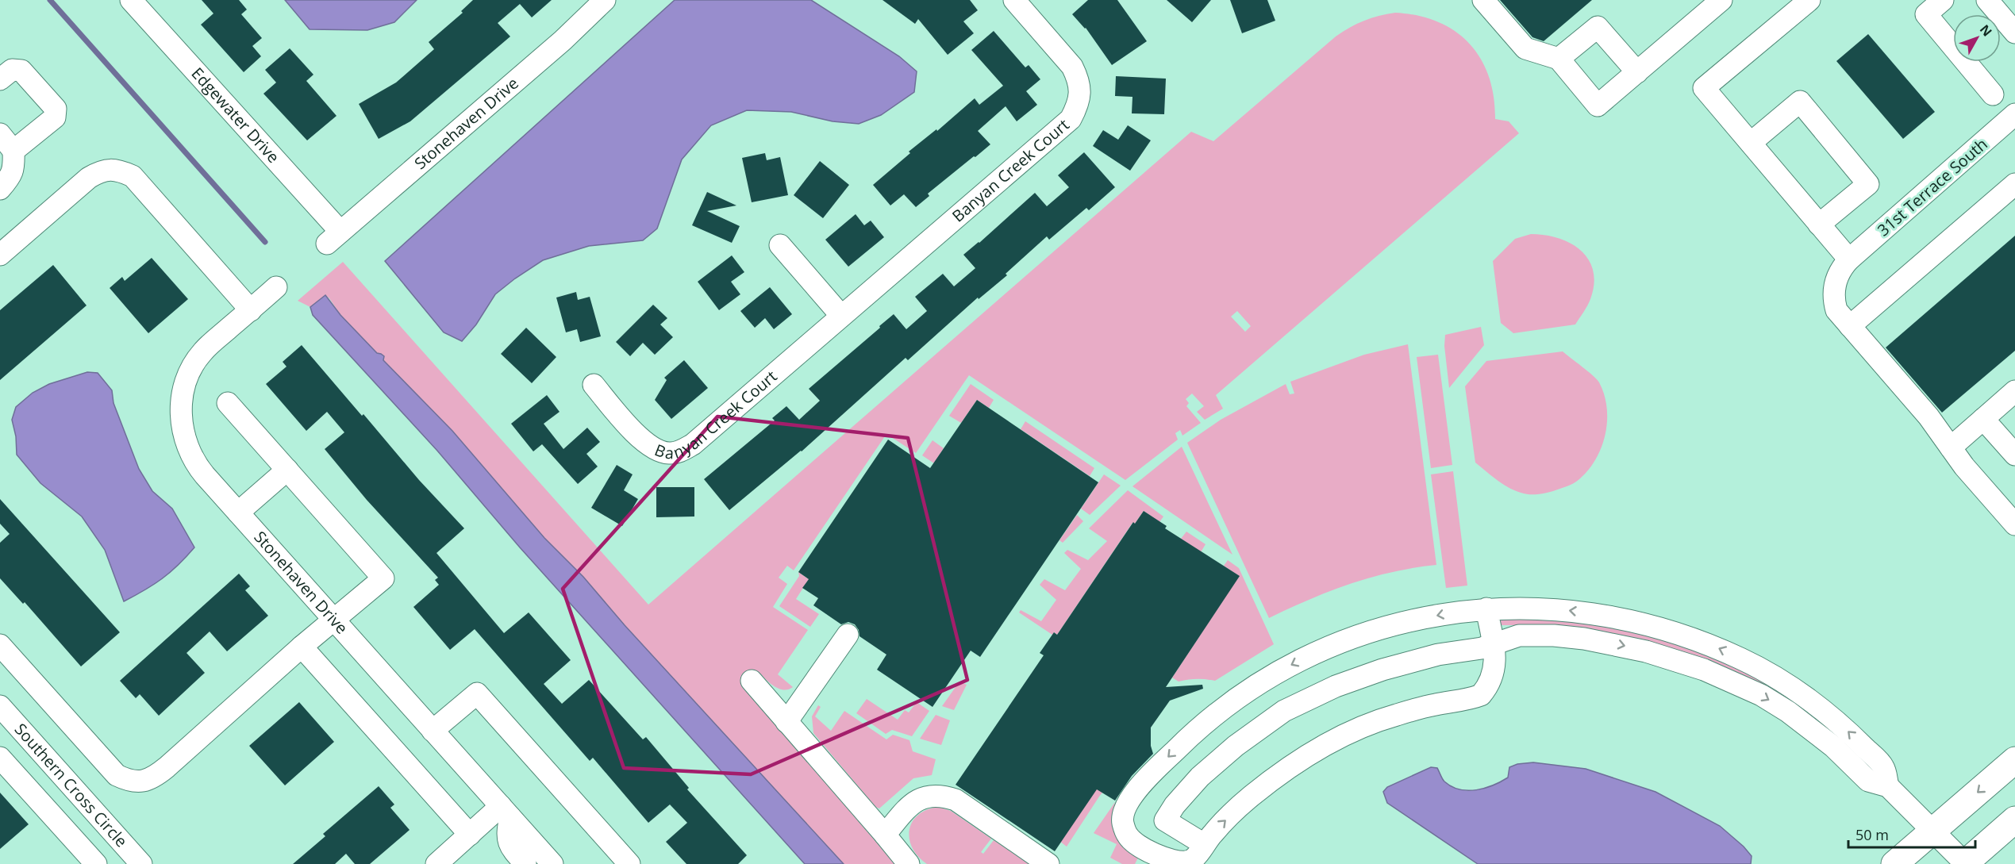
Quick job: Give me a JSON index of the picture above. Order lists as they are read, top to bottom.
{
  "streets": {
    "street": [
      "Edgewater Drive",
      "Stonehaven Drive",
      "Banyan Creek Court",
      "31st Terrace South",
      "Southern Cross Circle"
    ]
  },
  "crossings": [
    ["Edgewater Drive", "Stonehaven Drive"]
  ],
  "scale_bar": "50 m",
  "north": "top right"
}
